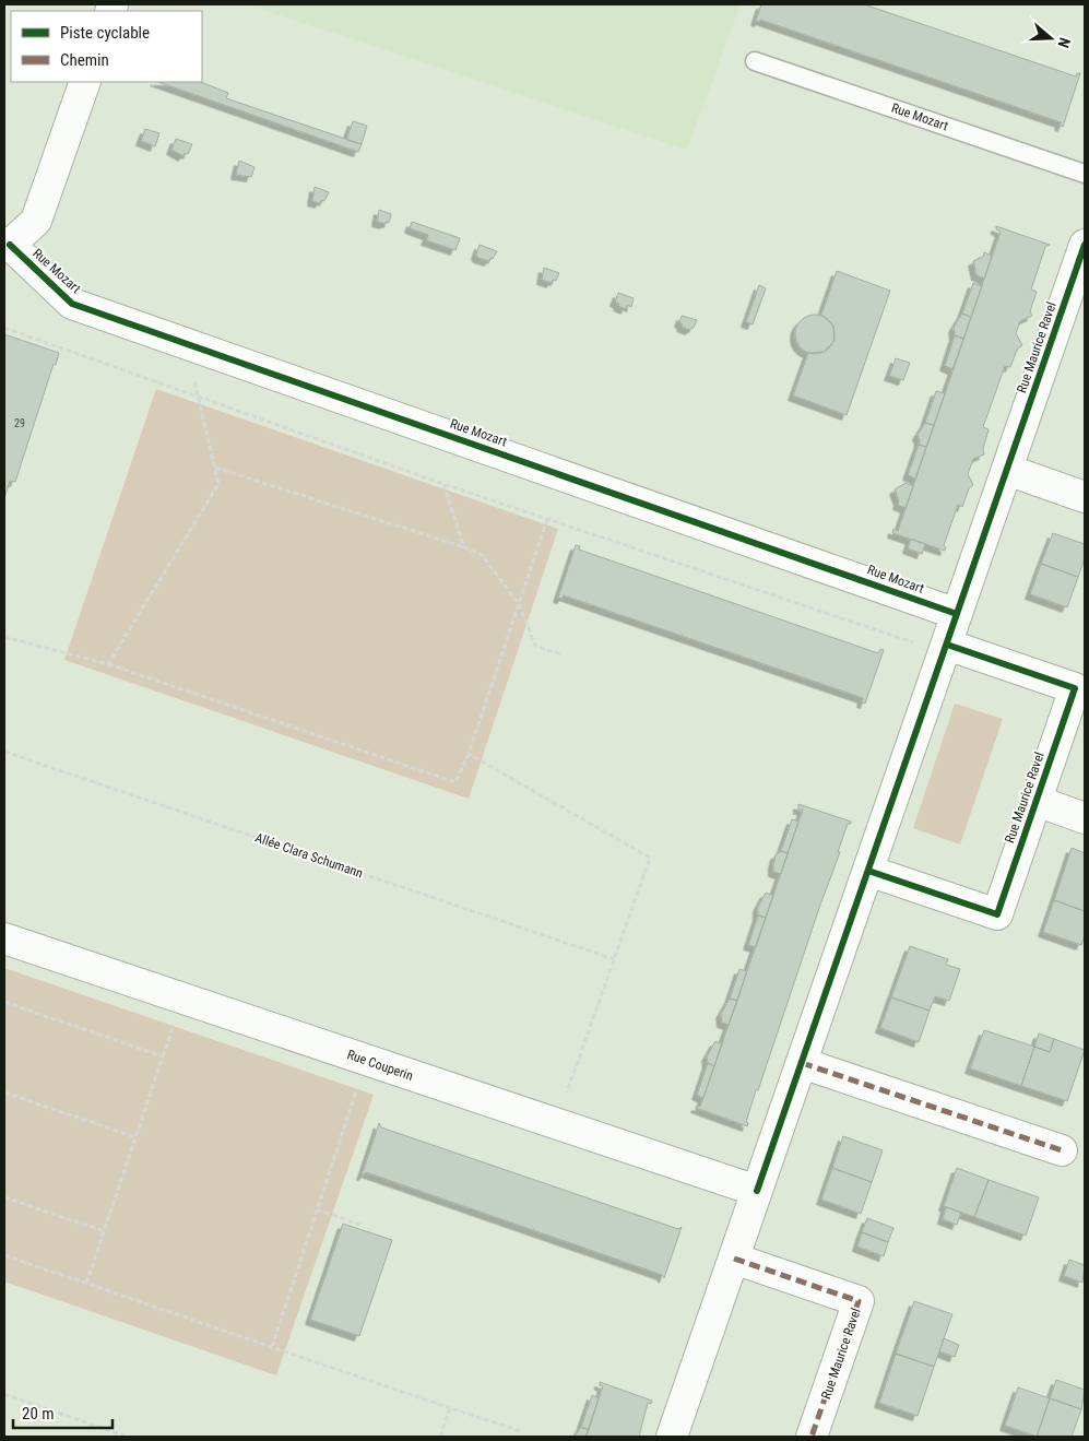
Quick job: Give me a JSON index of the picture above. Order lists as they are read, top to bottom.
{
  "streets": {
    "street": ["Rue Mozart", "Rue Maurice Ravel", "Rue Couperin"],
    "path": ["Allée Clara Schumann"]
  },
  "crossings": [
    ["Rue Mozart", "Rue Maurice Ravel"],
    ["Rue Maurice Ravel", "Rue Couperin"]
  ],
  "house_numbers": ["29"],
  "legend": ["Piste cyclable", "Chemin"],
  "scale_bar": "20 m",
  "north": "right"
}
